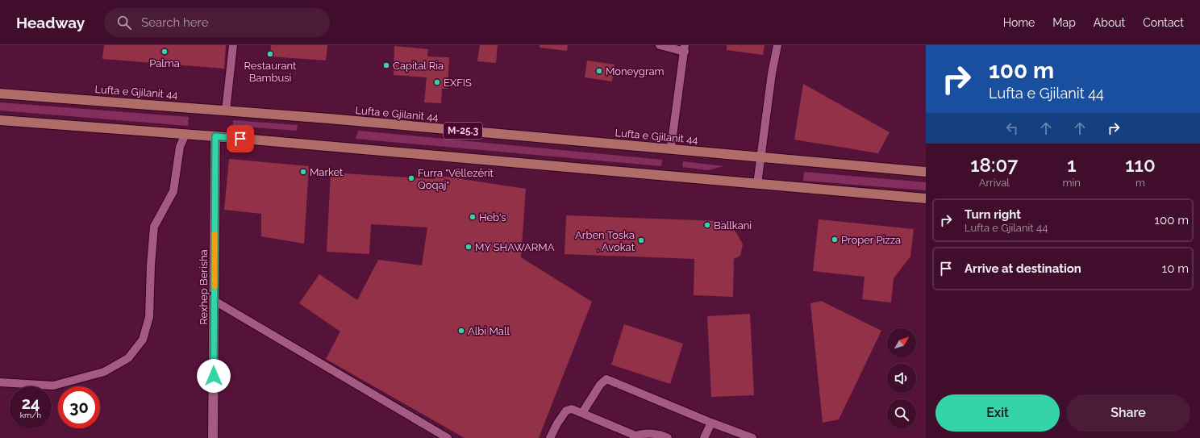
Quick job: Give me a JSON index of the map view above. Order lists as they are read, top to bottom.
{
  "streets": {
    "main road": ["Lufta e Gjilanit 44", "M-25.3"],
    "street": ["Rexhep Berisha"]
  },
  "places": [
    "Palma",
    "Restaurant Bambusi",
    "Capital Ria",
    "Moneygram",
    "EXFIS",
    "Market",
    "Furra \"Vëllezërit Qoqaj\"",
    "Heb's",
    "Ballkani",
    "Proper Pizza",
    "Arben Toska , Avokat",
    "MY SHAWARMA",
    "Albi Mall"
  ],
  "north": "top right",
  "page": {
    "header": "Headway",
    "search": "Search here",
    "nav": [
      "Home",
      "Map",
      "About",
      "Contact"
    ],
    "turn": ["100 m", "Lufta e Gjilanit 44"],
    "eta": [
      "18:07",
      "Arrival",
      "1",
      "min",
      "110",
      "m"
    ],
    "list": [
      {
        "name": "Turn right",
        "note": "Lufta e Gjilanit 44",
        "value": "100 m"
      },
      {
        "name": "Arrive at destination",
        "value": "10 m"
      }
    ],
    "speed": "24 km/h",
    "limit": "30",
    "buttons": ["Exit", "Share"]
  }
}
